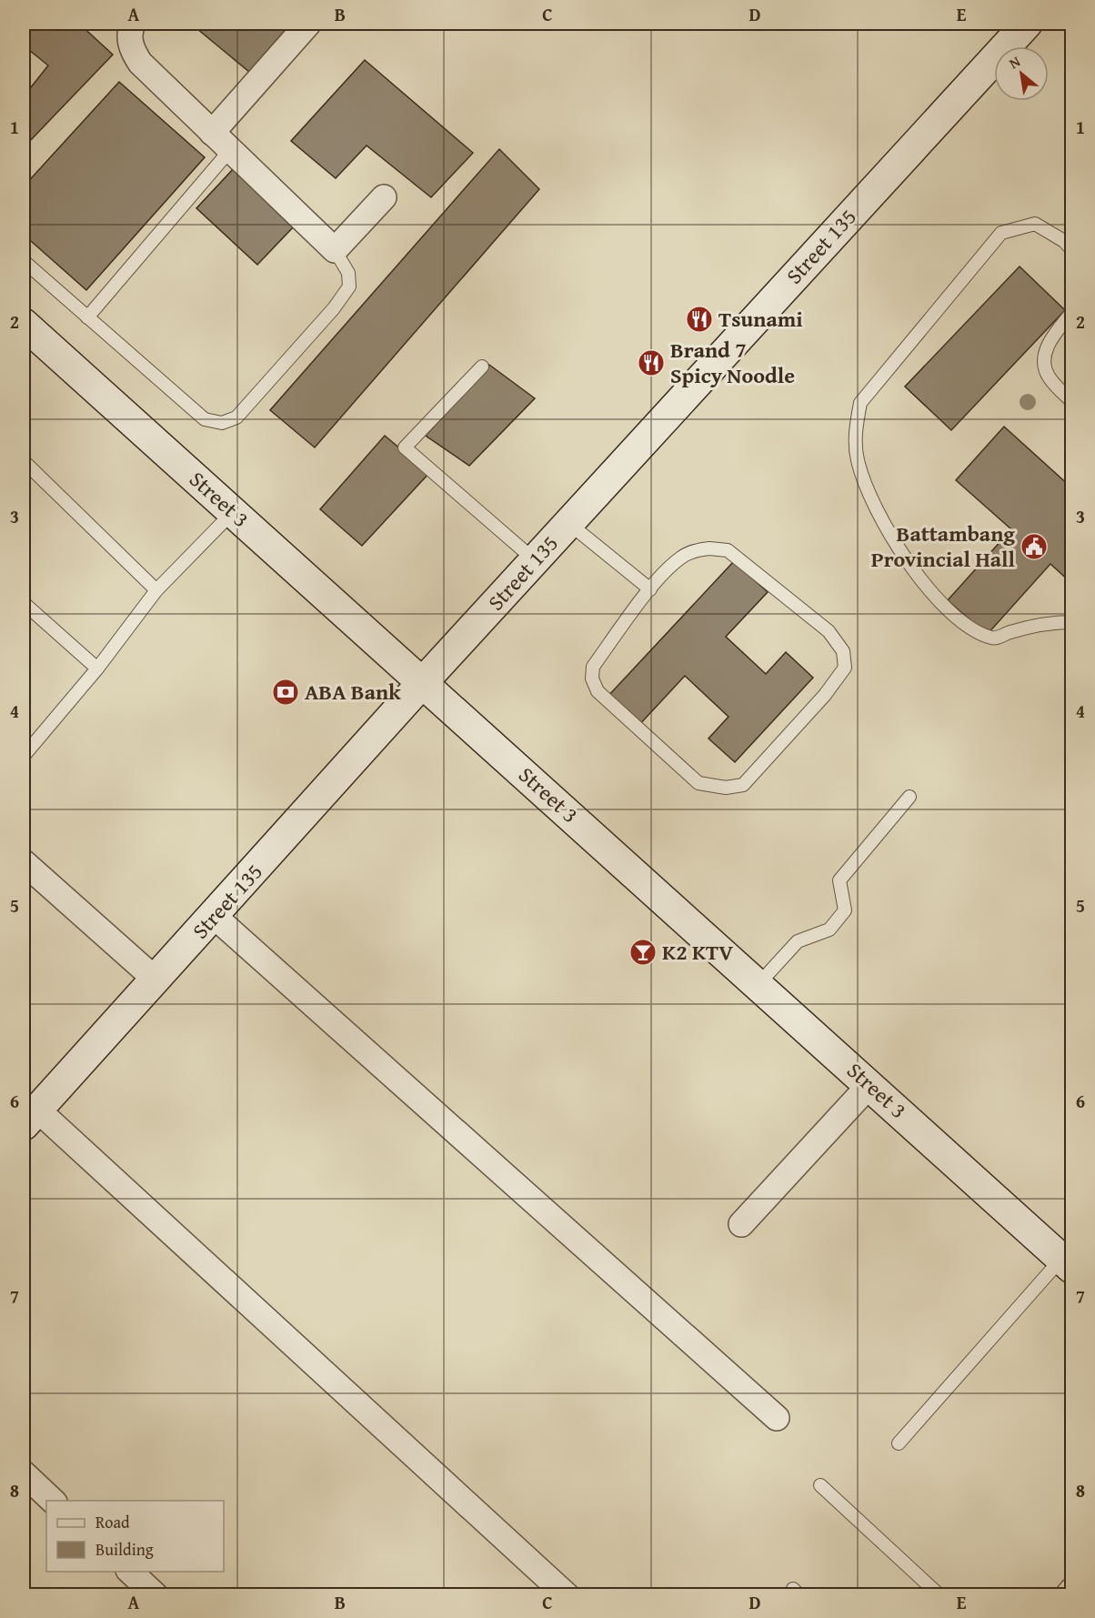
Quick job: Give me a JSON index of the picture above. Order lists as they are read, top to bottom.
{
  "streets": {
    "main road": ["Street 135", "Street 3"]
  },
  "crossings": [
    ["Street 135", "Street 3"]
  ],
  "places": {
    "restaurant": ["Tsunami", "Brand 7 Spicy Noodle"],
    "public building": ["Battambang Provincial Hall"],
    "bank": ["ABA Bank"],
    "bar": ["K2 KTV"]
  },
  "legend": ["Road", "Building"],
  "north": "top left",
  "grid": {
    "columns": [
      "A",
      "B",
      "C",
      "D",
      "E"
    ],
    "rows": [
      "1",
      "2",
      "3",
      "4",
      "5",
      "6",
      "7",
      "8"
    ]
  }
}
